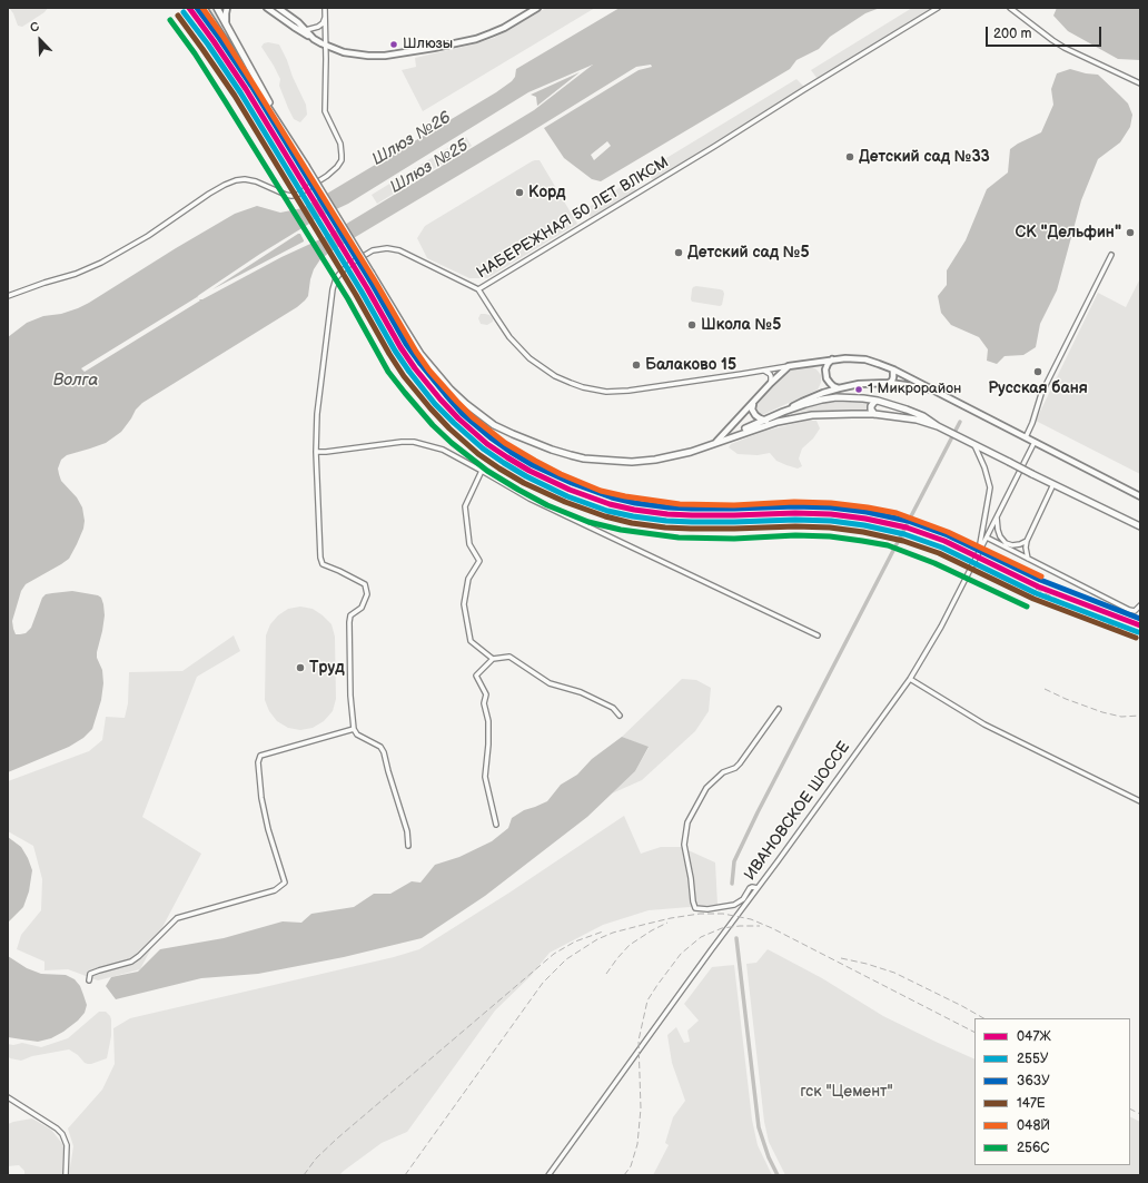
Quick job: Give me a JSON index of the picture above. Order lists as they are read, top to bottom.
{
  "streets": {
    "street": ["НАБЕРЕЖНАЯ 50 ЛЕТ ВЛКСМ", "ИВАНОВСКОЕ ШОССЕ"]
  },
  "water": ["Шлюз №26", "Шлюз №25", "Волга"],
  "parks": ["гск \"Цемент\""],
  "places": [
    "Шлюзы",
    "Детский сад №33",
    "Корд",
    "СК \"Дельфин\"",
    "Детский сад №5",
    "Школа №5",
    "Балаково 15",
    "Русская баня",
    "1 Микрорайон",
    "Труд"
  ],
  "lines": [
    "transit line 047Ж",
    "transit line 363У",
    "transit line 048Й",
    "transit line 255У",
    "transit line 147Е",
    "transit line 256С"
  ],
  "legend": [
    "047Ж",
    "255У",
    "363У",
    "147Е",
    "048Й",
    "256С"
  ],
  "scale_bar": "200 m",
  "north": "top left"
}
